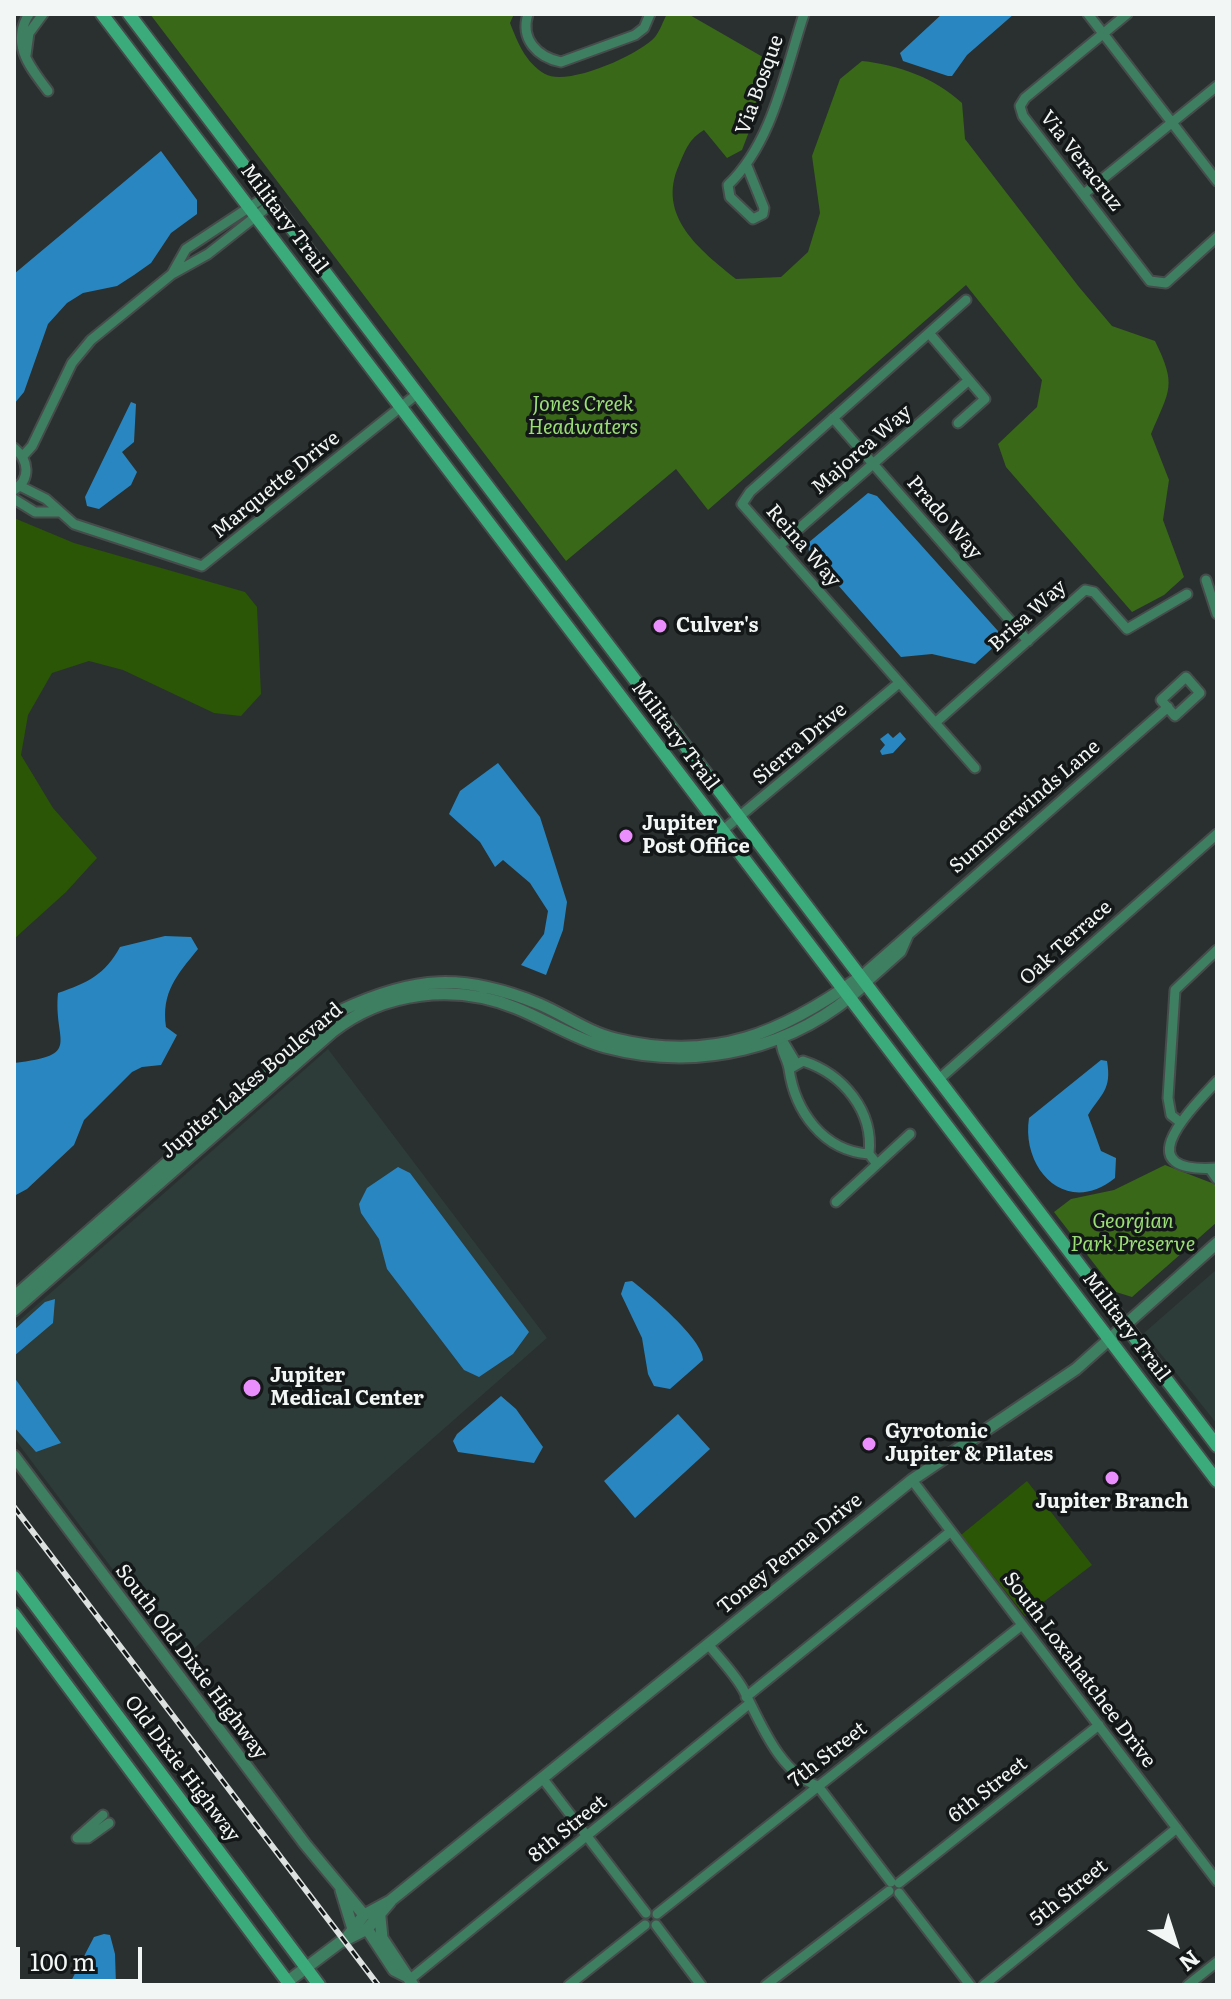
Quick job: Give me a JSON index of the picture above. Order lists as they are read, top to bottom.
{
  "streets": {
    "main road": ["Military Trail", "Old Dixie Highway"],
    "street": [
      "Via Bosque",
      "Via Veracruz",
      "Majorca Way",
      "Marquette Drive",
      "Prado Way",
      "Reina Way",
      "Brisa Way",
      "Sierra Drive",
      "Summerwinds Lane",
      "Oak Terrace",
      "Jupiter Lakes Boulevard",
      "Toney Penna Drive",
      "South Old Dixie Highway",
      "South Loxahatchee Drive",
      "7th Street",
      "6th Street",
      "8th Street",
      "5th Street"
    ]
  },
  "crossings": [
    ["Military Trail", "Marquette Drive"],
    ["Military Trail", "Sierra Drive"],
    ["Military Trail", "Summerwinds Lane"],
    ["Military Trail", "Oak Terrace"],
    ["Military Trail", "Jupiter Lakes Boulevard"],
    ["Military Trail", "Toney Penna Drive"],
    ["Majorca Way", "Prado Way"],
    ["Majorca Way", "Reina Way"],
    ["Prado Way", "Reina Way"],
    ["Prado Way", "Brisa Way"],
    ["Reina Way", "Brisa Way"],
    ["Reina Way", "Sierra Drive"],
    ["Summerwinds Lane", "Jupiter Lakes Boulevard"],
    ["Toney Penna Drive", "South Old Dixie Highway"],
    ["Toney Penna Drive", "South Loxahatchee Drive"],
    ["Toney Penna Drive", "Old Dixie Highway"],
    ["South Loxahatchee Drive", "7th Street"],
    ["South Loxahatchee Drive", "6th Street"],
    ["South Loxahatchee Drive", "8th Street"],
    ["South Loxahatchee Drive", "5th Street"]
  ],
  "parks": ["Jones Creek Headwaters", "Georgian Park Preserve"],
  "places": [
    "Culver's",
    "Jupiter Post Office",
    "Jupiter Medical Center",
    "Gyrotonic Jupiter & Pilates",
    "Jupiter Branch"
  ],
  "scale_bar": "100 m",
  "north": "bottom right"
}
